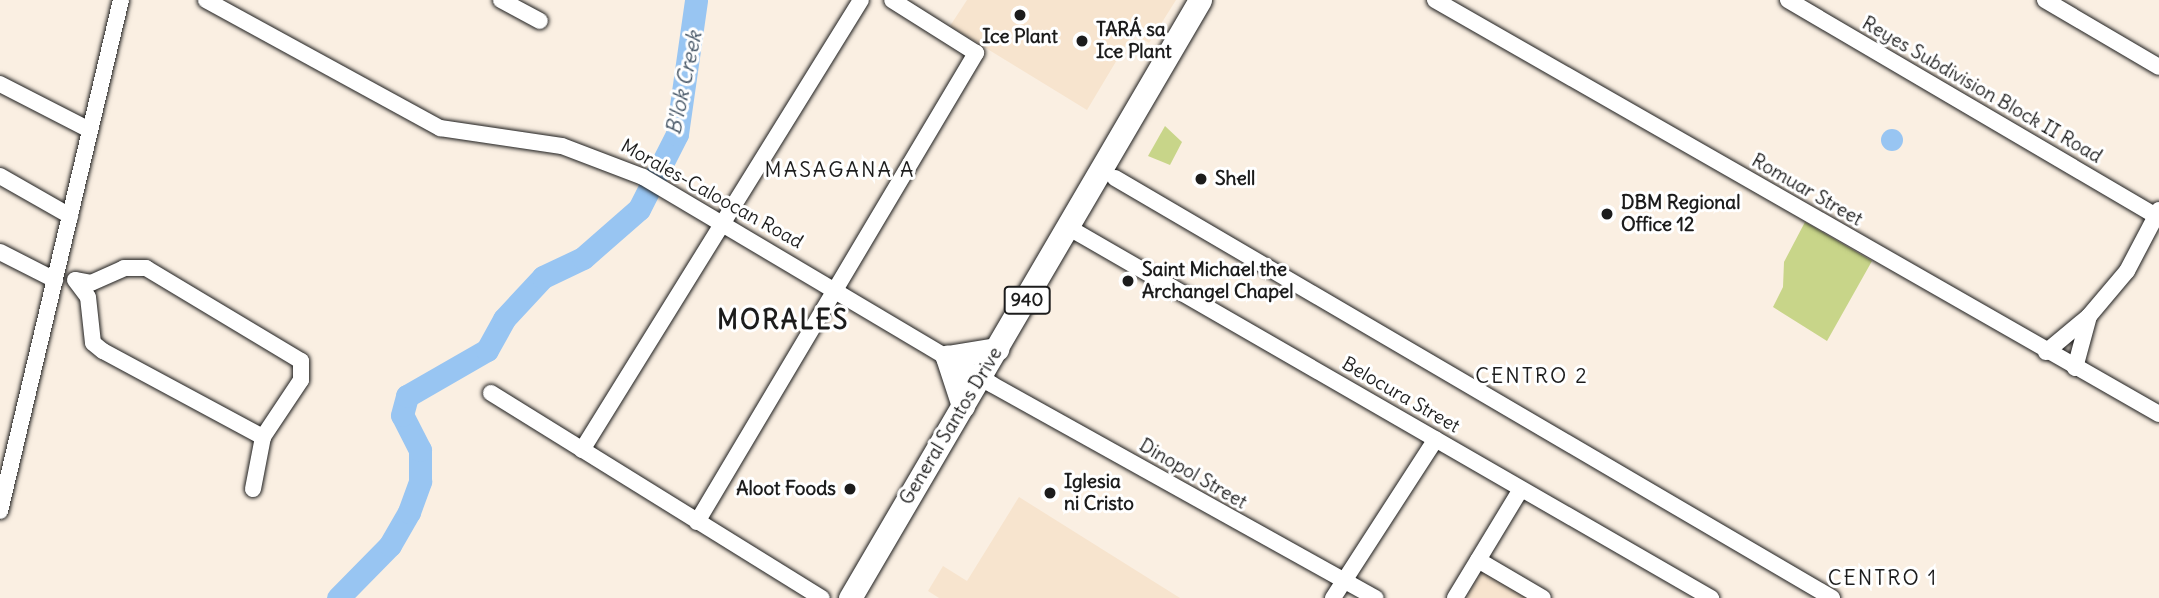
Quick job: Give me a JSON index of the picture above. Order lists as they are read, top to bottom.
{
  "streets": {
    "highway": ["940", "General Santos Drive"],
    "street": [
      "Reyes Subdivision Block II Road",
      "Romuar Street",
      "Morales-Caloocan Road",
      "Belocura Street",
      "Dinopol Street"
    ]
  },
  "crossings": [
    ["Morales-Caloocan Road", "General Santos Drive"],
    ["Morales-Caloocan Road", "Dinopol Street"],
    ["Belocura Street", "General Santos Drive"],
    ["General Santos Drive", "Dinopol Street"]
  ],
  "districts": [
    "MASAGANA A",
    "MORALES",
    "CENTRO 2",
    "CENTRO 1"
  ],
  "water": ["B'lok Creek"],
  "places": [
    "Ice Plant",
    "TARÁ sa Ice Plant",
    "Shell",
    "DBM Regional Office 12",
    "Saint Michael the Archangel Chapel",
    "Aloot Foods",
    "Iglesia ni Cristo"
  ]
}
